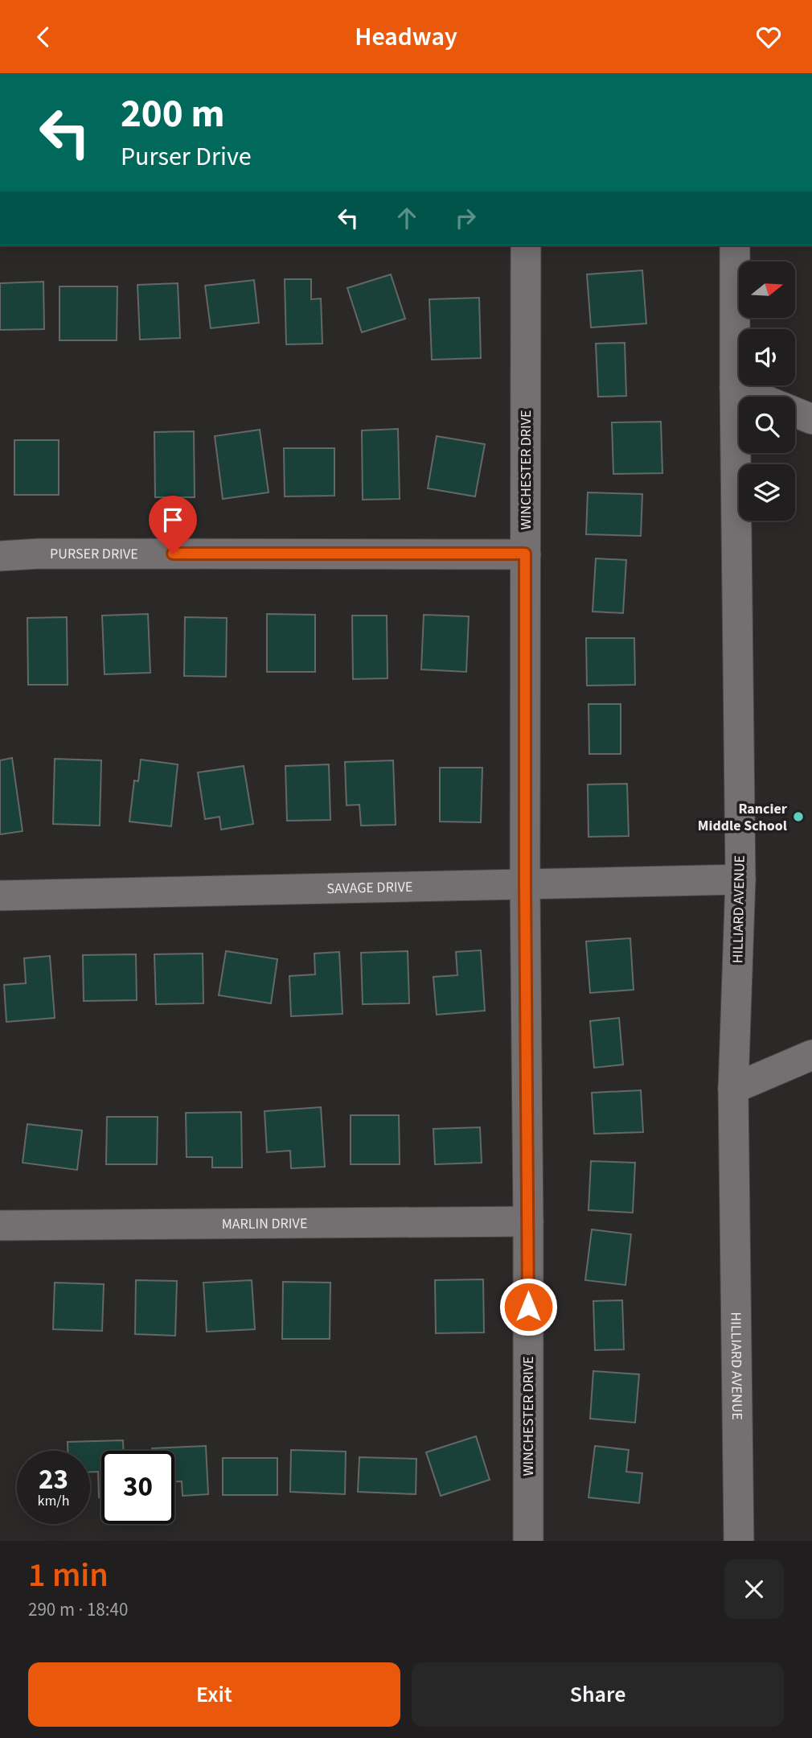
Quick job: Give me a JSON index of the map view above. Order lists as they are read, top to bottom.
{
  "streets": {
    "street": [
      "WINCHESTER DRIVE",
      "PURSER DRIVE",
      "SAVAGE DRIVE",
      "HILLIARD AVENUE",
      "MARLIN DRIVE"
    ]
  },
  "crossings": [
    ["WINCHESTER DRIVE", "PURSER DRIVE"],
    ["WINCHESTER DRIVE", "SAVAGE DRIVE"],
    ["WINCHESTER DRIVE", "MARLIN DRIVE"],
    ["SAVAGE DRIVE", "HILLIARD AVENUE"]
  ],
  "places": ["Rancier Middle School"],
  "north": "right",
  "page": {
    "header": "Headway",
    "turn": ["200 m", "Purser Drive"],
    "speed": "23 km/h",
    "limit": "30",
    "heading": ["1 min", "290 m · 18:40"],
    "buttons": ["Exit", "Share"]
  }
}
